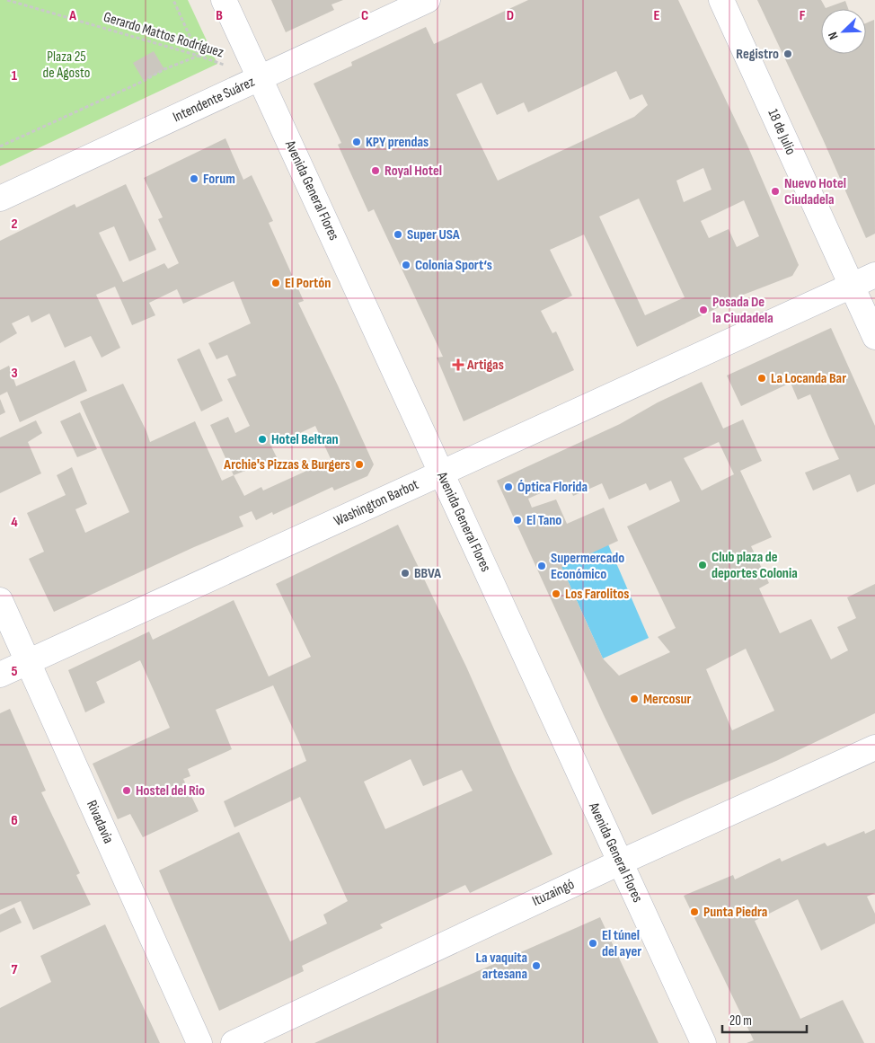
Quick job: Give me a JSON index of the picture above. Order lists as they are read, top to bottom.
{
  "streets": {
    "street": [
      "Intendente Suárez",
      "18 de Julio",
      "Avenida General Flores",
      "Washington Barbot",
      "Rivadavia",
      "Ituzaingó"
    ],
    "path": ["Gerardo Mattos Rodríguez"]
  },
  "crossings": [
    ["Gerardo Mattos Rodríguez", "Intendente Suárez"],
    ["Gerardo Mattos Rodríguez", "Avenida General Flores"],
    ["Intendente Suárez", "Avenida General Flores"],
    ["18 de Julio", "Washington Barbot"],
    ["Avenida General Flores", "Washington Barbot"],
    ["Avenida General Flores", "Ituzaingó"],
    ["Washington Barbot", "Rivadavia"]
  ],
  "parks": ["Plaza 25 de Agosto"],
  "places": {
    "other": [
      "Registro",
      "KPY prendas",
      "Royal Hotel",
      "Forum",
      "Nuevo Hotel Ciudadela",
      "Super USA",
      "Colonia Sport‘s",
      "El Portón",
      "Posada De la Ciudadela",
      "La Locanda Bar",
      "Hotel Beltran",
      "Archie's Pizzas & Burgers",
      "Óptica Florida",
      "El Tano",
      "Club plaza de deportes Colonia",
      "Supermercado Económico",
      "BBVA",
      "Los Farolitos",
      "Mercosur",
      "Hostel del Rio",
      "Punta Piedra",
      "El túnel del ayer",
      "La vaquita artesana"
    ],
    "health": ["Artigas"]
  },
  "scale_bar": "20 m",
  "north": "bottom left",
  "grid": {
    "columns": [
      "A",
      "B",
      "C",
      "D",
      "E",
      "F"
    ],
    "rows": [
      "1",
      "2",
      "3",
      "4",
      "5",
      "6",
      "7"
    ]
  }
}
